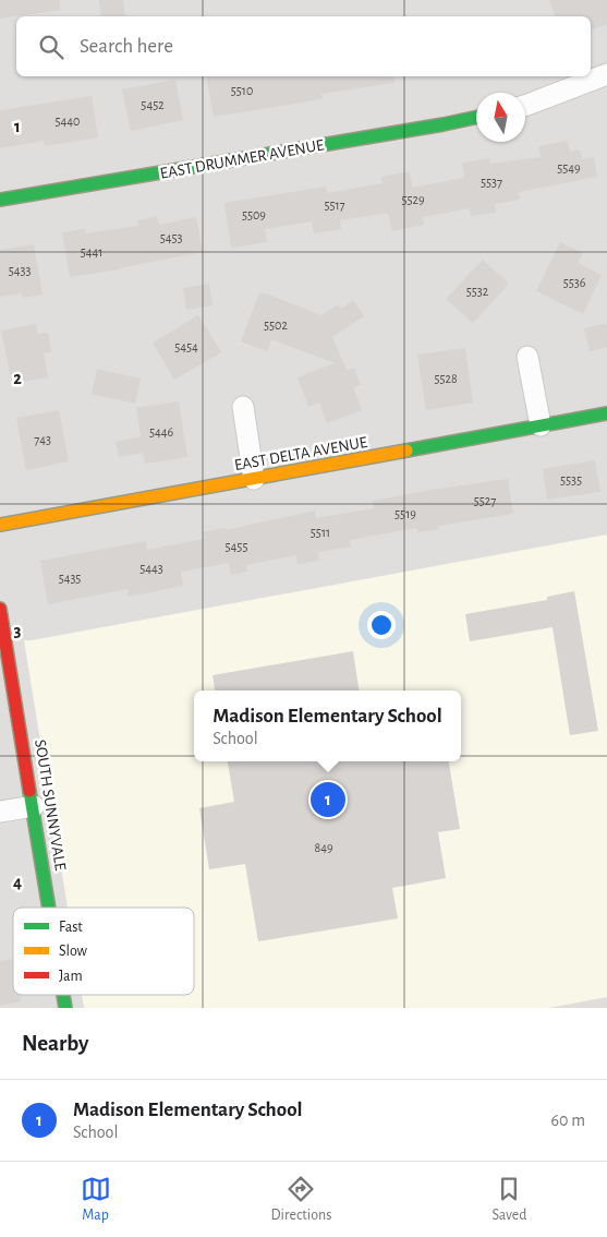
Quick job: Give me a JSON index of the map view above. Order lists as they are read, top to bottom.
{
  "streets": {
    "street": ["EAST DRUMMER AVENUE", "EAST DELTA AVENUE", "SOUTH SUNNYVALE"]
  },
  "house_numbers": [
    "5510",
    "5452",
    "5440",
    "5549",
    "5537",
    "5529",
    "5517",
    "5509",
    "5453",
    "5441",
    "5433",
    "5536",
    "5532",
    "5502",
    "5454",
    "5528",
    "5446",
    "743",
    "5535",
    "5527",
    "5519",
    "5511",
    "5455",
    "5443",
    "5435",
    "849"
  ],
  "legend": ["Fast", "Slow", "Jam"],
  "north": "top",
  "page": {
    "search": "Search here",
    "popup": ["Madison Elementary School", "School"],
    "pins": "1",
    "heading": "Nearby",
    "list": [
      {
        "mark": "1",
        "name": "Madison Elementary School",
        "note": "School",
        "value": "60 m"
      }
    ],
    "nav": ["Map", "Directions", "Saved"]
  },
  "grid": {
    "rows": [
      "1",
      "2",
      "3",
      "4"
    ]
  }
}
